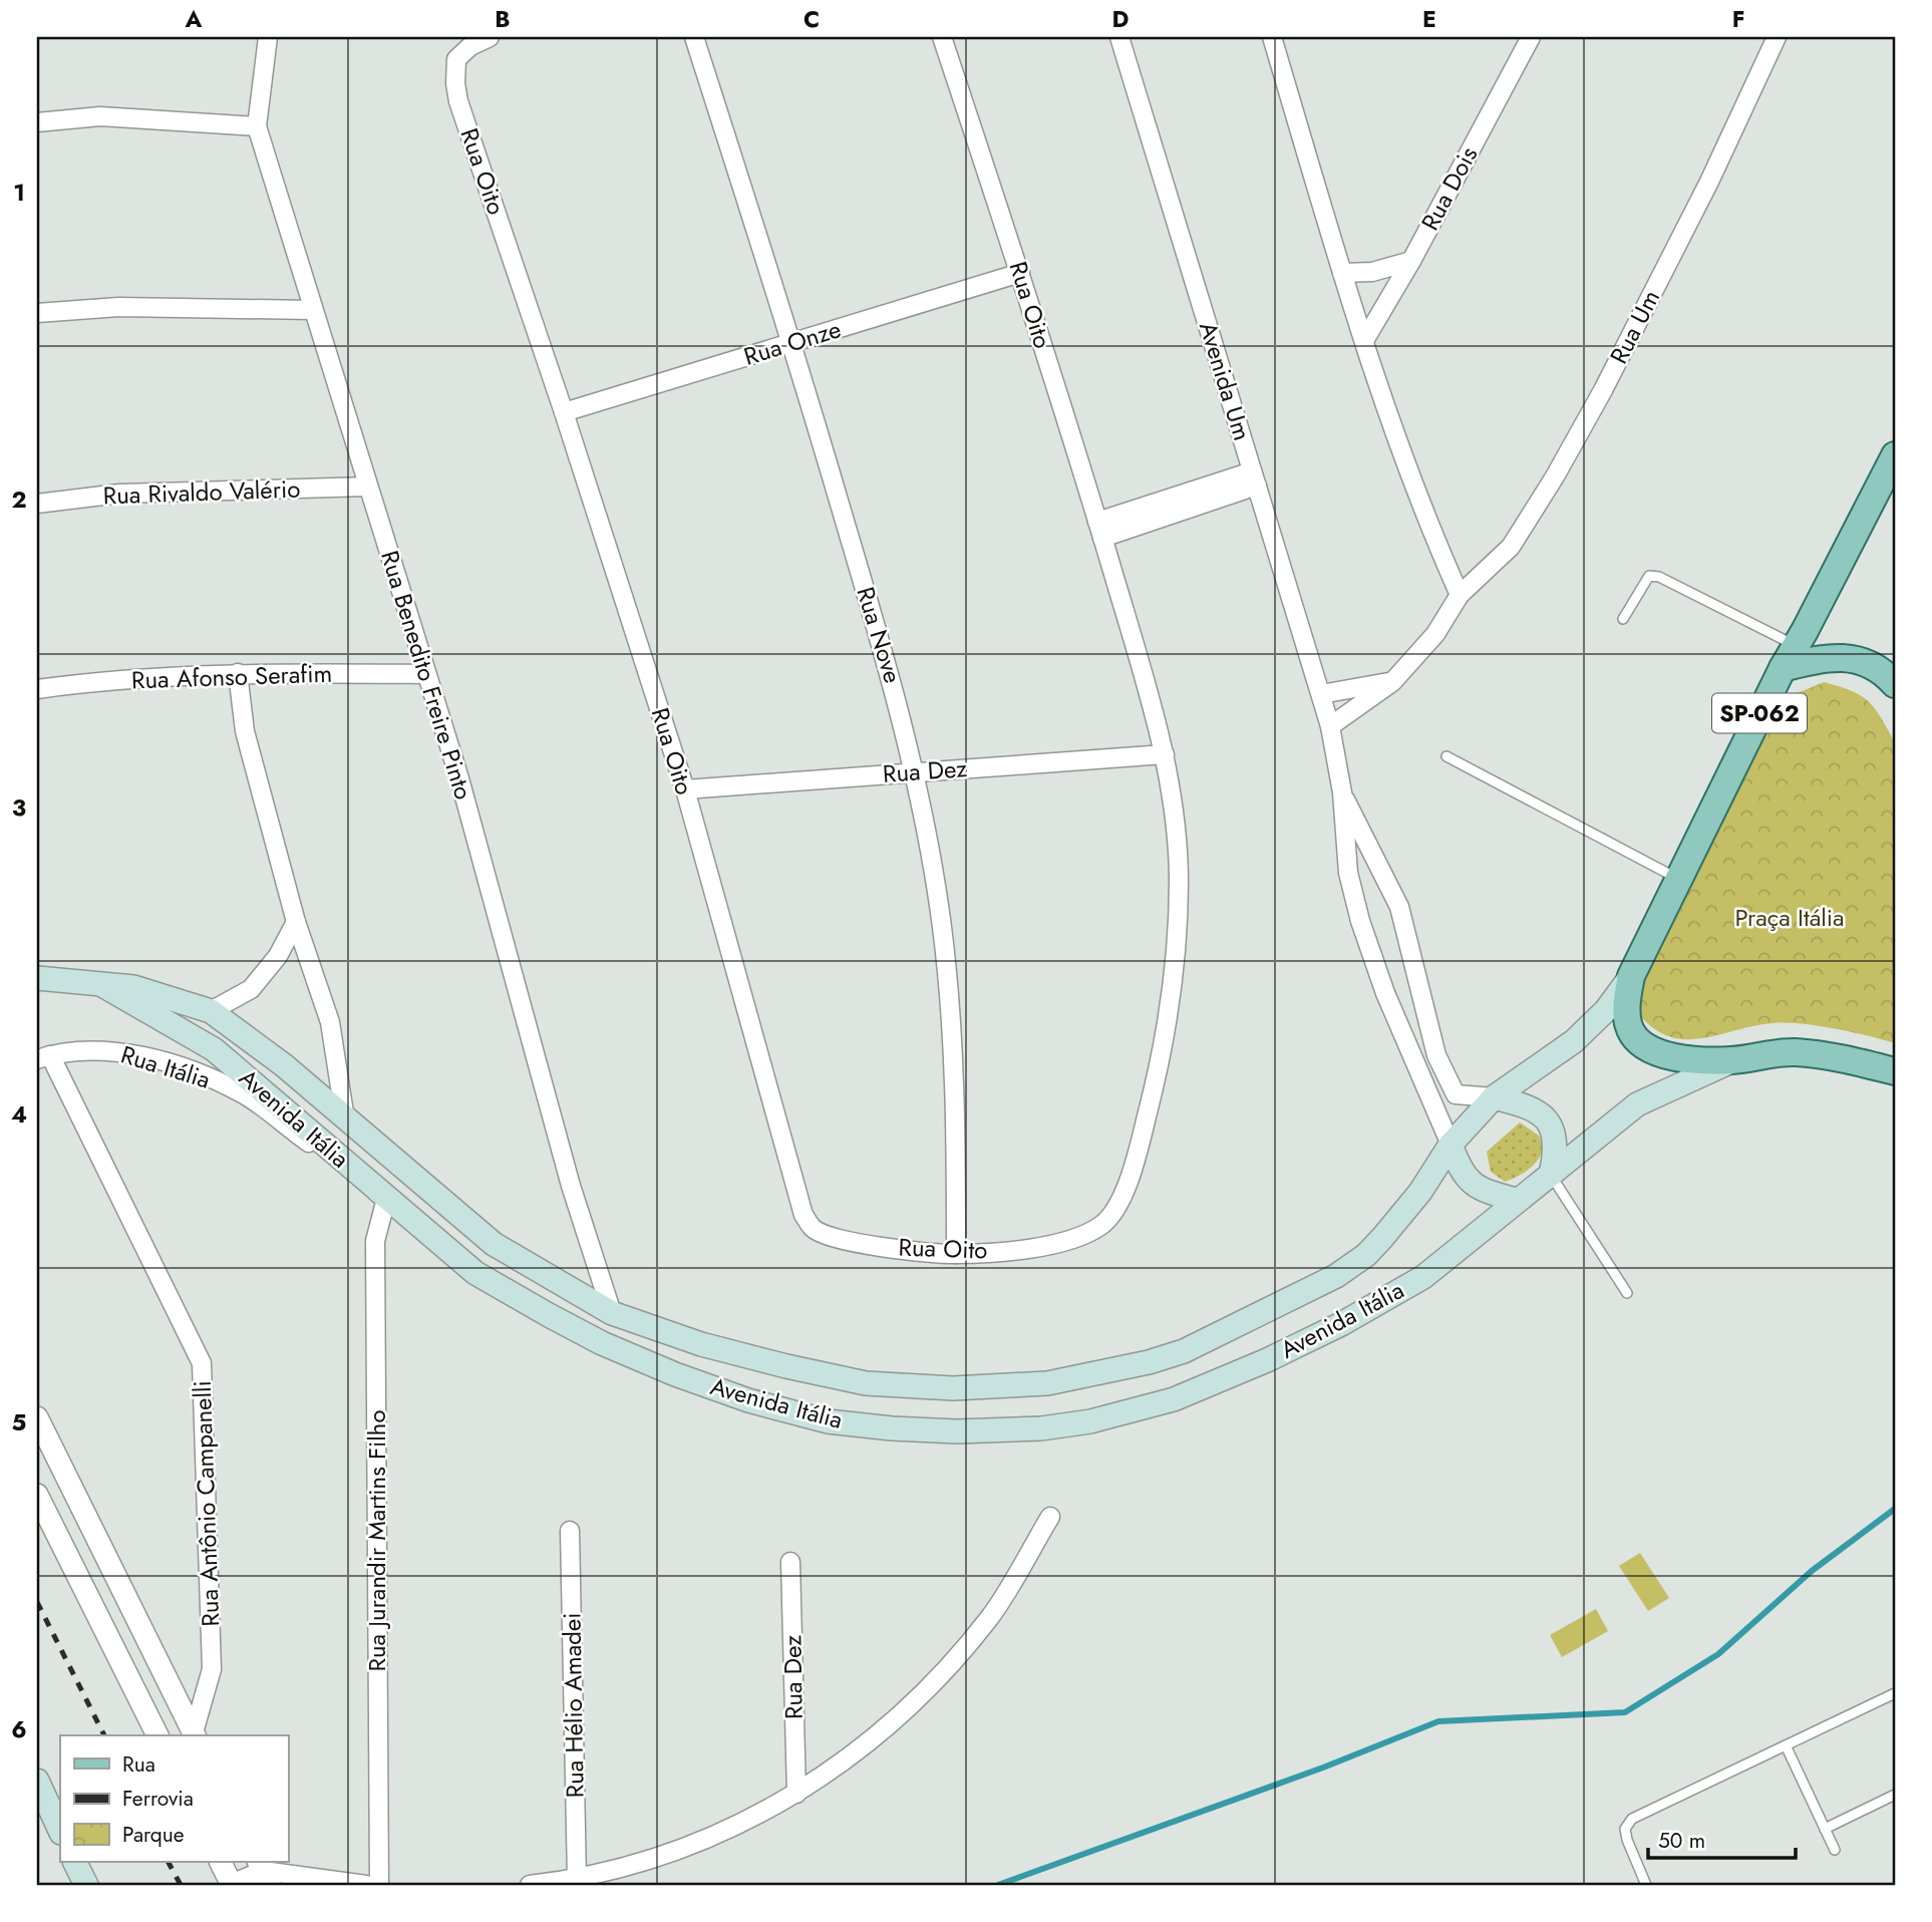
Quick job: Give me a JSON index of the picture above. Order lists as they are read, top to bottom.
{
  "streets": {
    "main road": ["SP-062", "Avenida Itália"],
    "street": [
      "Rua Oito",
      "Rua Dois",
      "Rua Um",
      "Rua Onze",
      "Avenida Um",
      "Rua Rivaldo Valério",
      "Rua Nove",
      "Rua Benedito Freire Pinto",
      "Rua Afonso Serafim",
      "Rua Dez",
      "Rua Itália",
      "Rua Antônio Campanelli",
      "Rua Jurandir Martins Filho",
      "Rua Hélio Amadei"
    ]
  },
  "crossings": [
    ["Rua Oito", "Rua Onze"],
    ["Rua Oito", "Rua Nove"],
    ["Rua Oito", "Rua Dez"],
    ["Rua Um", "Avenida Um"],
    ["Rua Onze", "Rua Nove"],
    ["Rua Rivaldo Valério", "Rua Benedito Freire Pinto"],
    ["Rua Nove", "Rua Dez"],
    ["Rua Benedito Freire Pinto", "Rua Afonso Serafim"],
    ["Rua Benedito Freire Pinto", "Avenida Itália"],
    ["SP-062", "Avenida Itália"],
    ["Rua Itália", "Avenida Itália"],
    ["Rua Itália", "Rua Antônio Campanelli"],
    ["Rua Itália", "Rua Jurandir Martins Filho"],
    ["Avenida Itália", "Rua Jurandir Martins Filho"]
  ],
  "parks": ["Praça Itália"],
  "legend": ["Rua", "Ferrovia", "Parque"],
  "scale_bar": "50 m",
  "grid": {
    "columns": [
      "A",
      "B",
      "C",
      "D",
      "E",
      "F"
    ],
    "rows": [
      "1",
      "2",
      "3",
      "4",
      "5",
      "6"
    ]
  }
}
